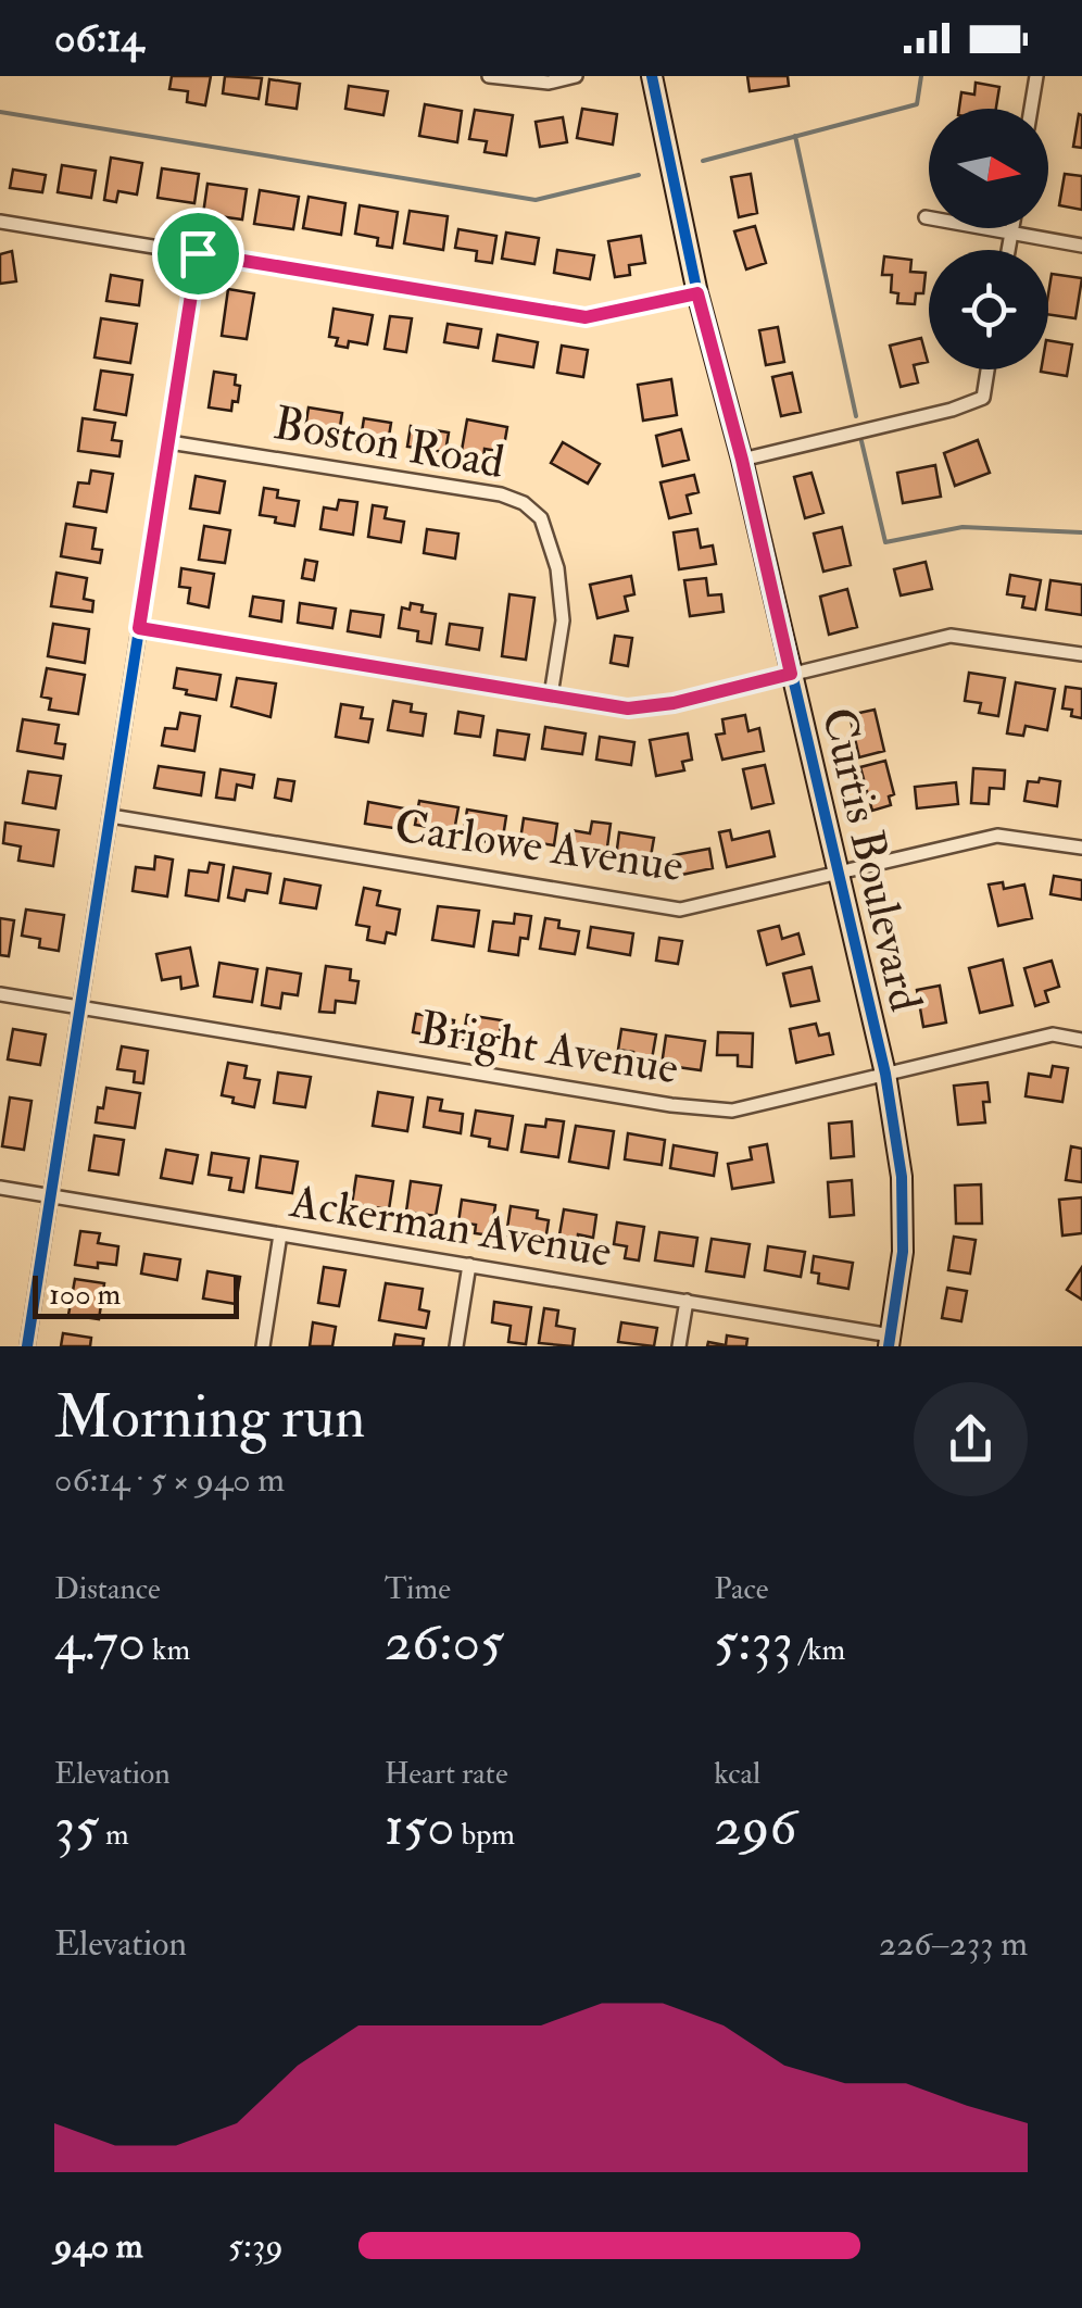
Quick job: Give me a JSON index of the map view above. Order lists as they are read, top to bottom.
{
  "streets": {
    "street": [
      "Boston Road",
      "Carlowe Avenue",
      "Curtis Boulevard",
      "Bright Avenue",
      "Ackerman Avenue"
    ]
  },
  "crossings": [
    ["Carlowe Avenue", "Curtis Boulevard"],
    ["Curtis Boulevard", "Bright Avenue"],
    ["Curtis Boulevard", "Ackerman Avenue"]
  ],
  "scale_bar": "100 m",
  "north": "right",
  "page": {
    "status": "06:14",
    "scale": "100 m",
    "heading": ["Morning run", "06:14 · 5 × 940 m"],
    "stats": [
      ["Distance", "4.70 km"],
      ["Time", "26:05"],
      ["Pace", "5:33 /km"],
      ["Elevation", "35 m"],
      ["Heart rate", "150 bpm"],
      ["kcal", "296"]
    ],
    "chart": ["Elevation", "226–233 m"],
    "list": [
      {
        "name": "940 m",
        "note": "5:39"
      }
    ]
  }
}
